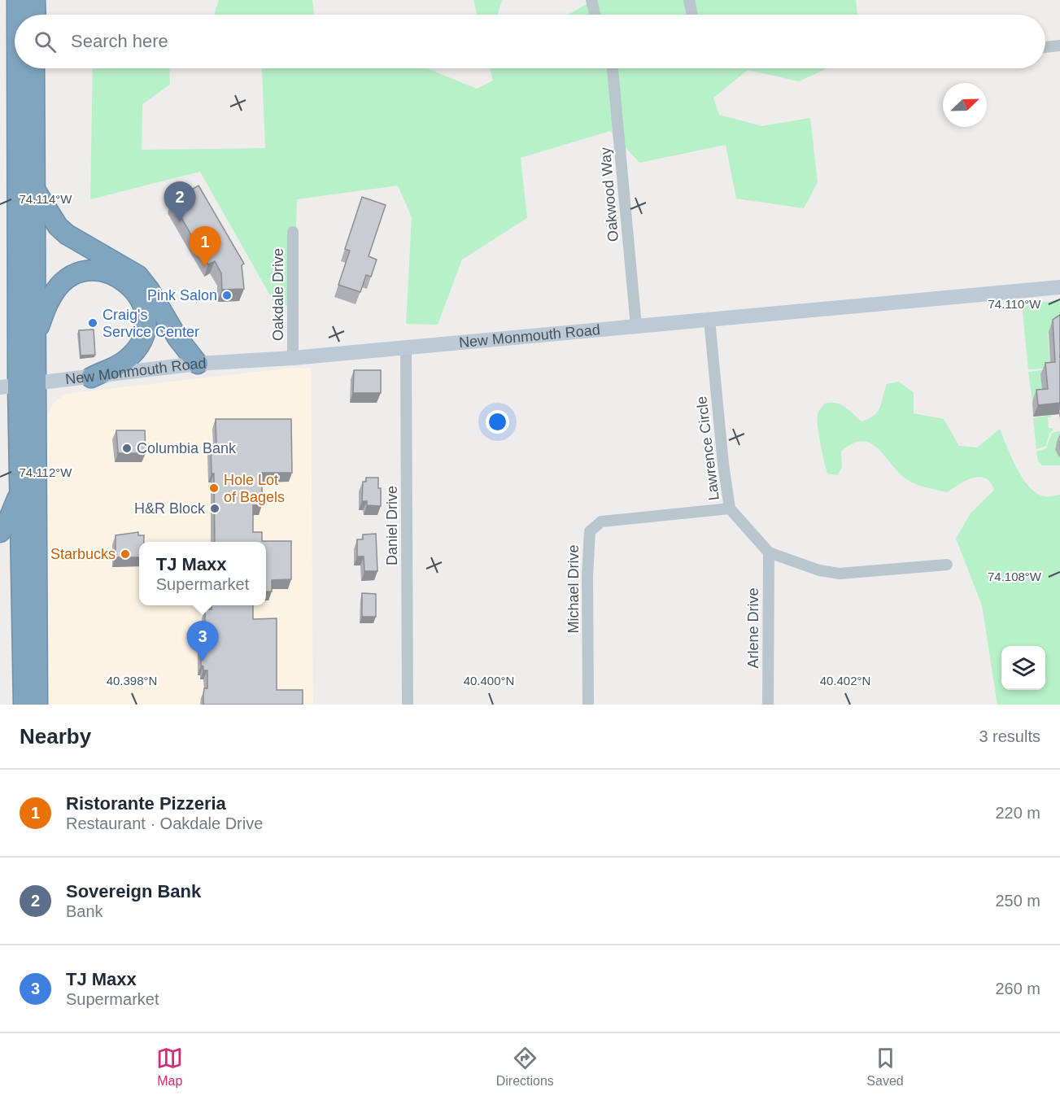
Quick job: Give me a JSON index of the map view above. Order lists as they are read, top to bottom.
{
  "streets": {
    "main road": ["New Monmouth Road"],
    "street": [
      "Oakwood Way",
      "Oakdale Drive",
      "Lawrence Circle",
      "Daniel Drive",
      "Michael Drive",
      "Arlene Drive"
    ]
  },
  "crossings": [
    ["Oakwood Way", "New Monmouth Road"],
    ["Oakdale Drive", "New Monmouth Road"],
    ["New Monmouth Road", "Lawrence Circle"],
    ["New Monmouth Road", "Daniel Drive"],
    ["Lawrence Circle", "Michael Drive"],
    ["Lawrence Circle", "Arlene Drive"]
  ],
  "places": [
    "Pink Salon",
    "Craig's Service Center",
    "Columbia Bank",
    "Hole Lot of Bagels",
    "H&R Block",
    "Starbucks"
  ],
  "north": "top right",
  "page": {
    "search": "Search here",
    "pins": ["2", "1", "3"],
    "popup": ["TJ Maxx", "Supermarket"],
    "heading": ["Nearby", "3 results"],
    "list": [
      {
        "mark": "1",
        "name": "Ristorante Pizzeria",
        "note": "Restaurant · Oakdale Drive",
        "value": "220 m"
      },
      {
        "mark": "2",
        "name": "Sovereign Bank",
        "note": "Bank",
        "value": "250 m"
      },
      {
        "mark": "3",
        "name": "TJ Maxx",
        "note": "Supermarket",
        "value": "260 m"
      }
    ],
    "nav": ["Map", "Directions", "Saved"]
  },
  "coordinates": [
    "74.114°W",
    "74.110°W",
    "74.112°W",
    "74.108°W",
    "40.398°N",
    "40.400°N",
    "40.402°N"
  ]
}
